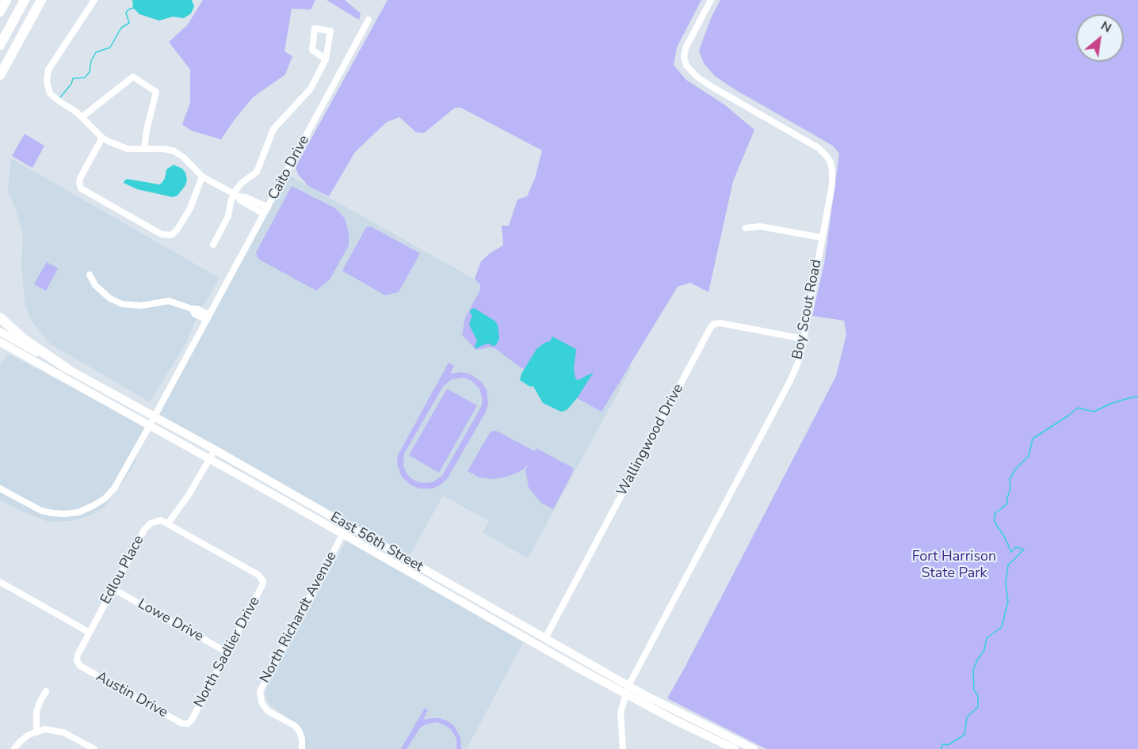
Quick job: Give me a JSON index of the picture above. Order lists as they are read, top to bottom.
{
  "streets": {
    "main road": ["East 56th Street"],
    "street": [
      "Caito Drive",
      "Boy Scout Road",
      "Wallingwood Drive",
      "Edlou Place",
      "North Richardt Avenue",
      "Lowe Drive",
      "North Sadlier Drive",
      "Austin Drive"
    ]
  },
  "crossings": [
    ["Caito Drive", "East 56th Street"],
    ["Boy Scout Road", "Wallingwood Drive"],
    ["Boy Scout Road", "East 56th Street"],
    ["Wallingwood Drive", "East 56th Street"],
    ["East 56th Street", "North Richardt Avenue"],
    ["Edlou Place", "Lowe Drive"],
    ["Edlou Place", "North Sadlier Drive"],
    ["Edlou Place", "Austin Drive"],
    ["Lowe Drive", "North Sadlier Drive"],
    ["North Sadlier Drive", "Austin Drive"]
  ],
  "parks": ["Fort Harrison State Park"],
  "north": "top right"
}
